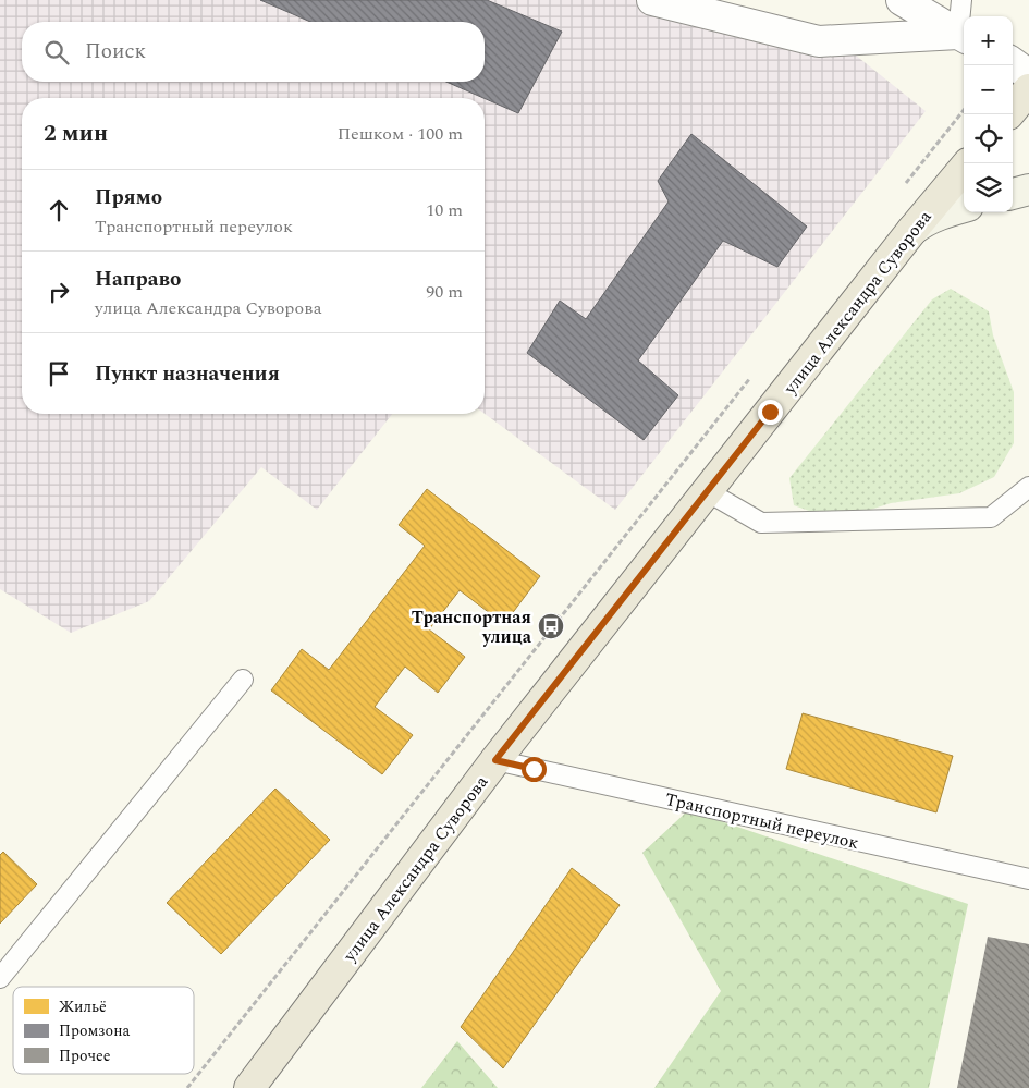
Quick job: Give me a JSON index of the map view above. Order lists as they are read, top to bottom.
{
  "streets": {
    "main road": ["улица Александра Суворова"],
    "lane": ["Транспортный переулок"]
  },
  "crossings": [
    ["улица Александра Суворова", "Транспортный переулок"]
  ],
  "places": {
    "bus stop": ["Транспортная улица"]
  },
  "legend": ["Жильё", "Промзона", "Прочее"],
  "page": {
    "map_buttons": ["+", "−"],
    "search": "Поиск",
    "heading": ["2 мин", "Пешком · 100 m"],
    "list": [
      ["Прямо", "Транспортный переулок", "10 m"],
      ["Направо", "улица Александра Суворова", "90 m"],
      "Пункт назначения"
    ]
  }
}
